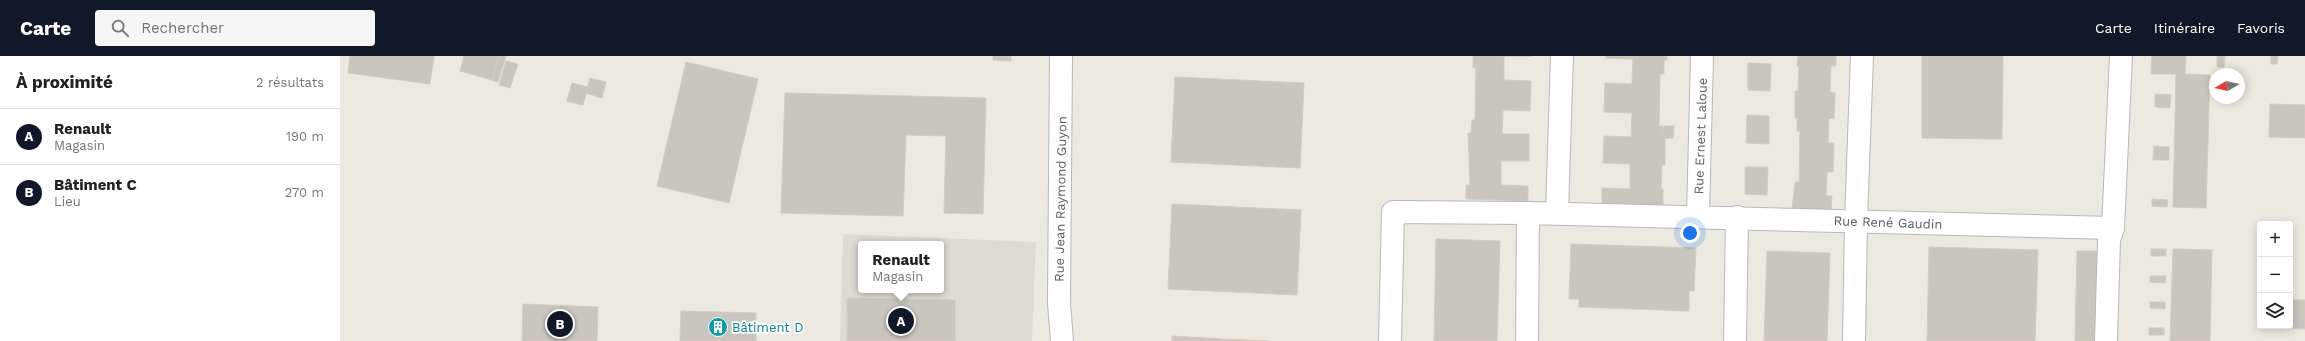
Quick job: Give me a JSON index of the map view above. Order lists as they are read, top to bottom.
{
  "streets": {
    "street": ["Rue Ernest Laloue", "Rue Jean Raymond Guyon", "Rue René Gaudin"]
  },
  "crossings": [
    ["Rue Ernest Laloue", "Rue René Gaudin"]
  ],
  "places": {
    "building": ["Bâtiment D"]
  },
  "north": "left",
  "page": {
    "header": "Carte",
    "search": "Rechercher",
    "nav": ["Carte", "Itinéraire", "Favoris"],
    "heading": ["À proximité", "2 résultats"],
    "list": [
      {
        "mark": "A",
        "name": "Renault",
        "note": "Magasin",
        "value": "190 m"
      },
      {
        "mark": "B",
        "name": "Bâtiment C",
        "note": "Lieu",
        "value": "270 m"
      }
    ],
    "map_buttons": ["+", "−"],
    "popup": ["Renault", "Magasin"],
    "pins": ["A", "B"]
  }
}
